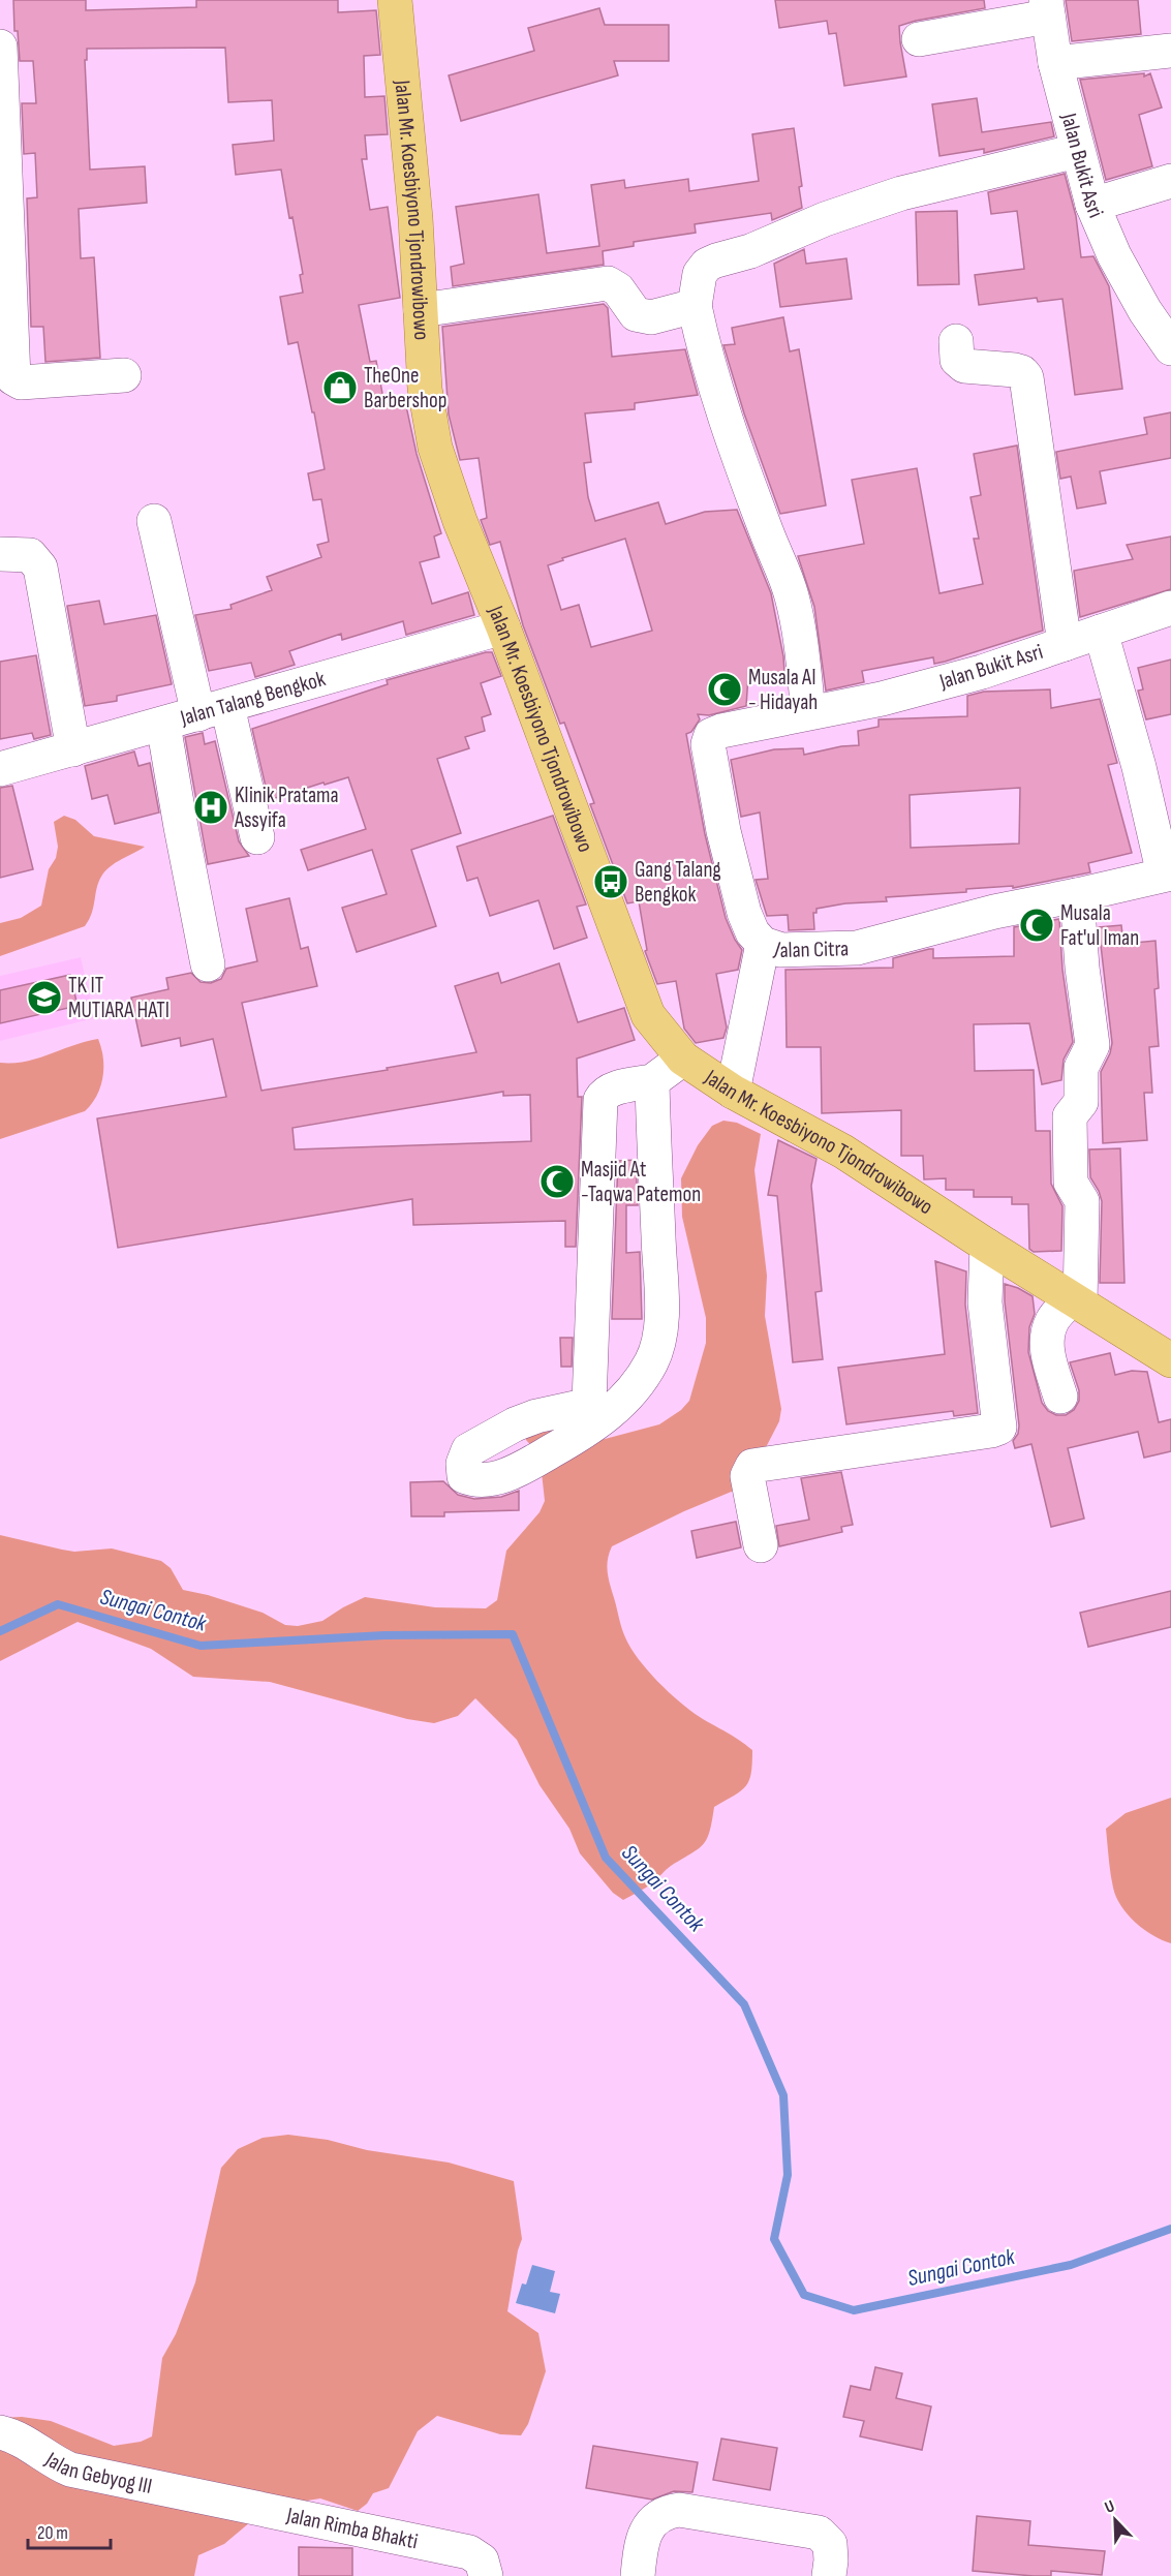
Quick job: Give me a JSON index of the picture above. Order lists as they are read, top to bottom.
{
  "streets": {
    "main road": ["Jalan Mr. Koesbiyono Tjondrowibowo"],
    "street": [
      "Jalan Bukit Asri",
      "Jalan Talang Bengkok",
      "Jalan Citra",
      "Jalan Gebyog III",
      "Jalan Rimba Bhakti"
    ]
  },
  "crossings": [
    ["Jalan Bukit Asri", "Jalan Citra"],
    ["Jalan Mr. Koesbiyono Tjondrowibowo", "Jalan Talang Bengkok"],
    ["Jalan Gebyog III", "Jalan Rimba Bhakti"]
  ],
  "water": ["Sungai Contok"],
  "places": {
    "shop": ["TheOne Barbershop"],
    "mosque": ["Musala Al - Hidayah", "Musala Fat'ul Iman", "Masjid At -Taqwa Patemon"],
    "hospital": ["Klinik Pratama Assyifa"],
    "bus stop": ["Gang Talang Bengkok"],
    "school or university": ["TK IT MUTIARA HATI"]
  },
  "scale_bar": "20 m",
  "north": "top left"
}
